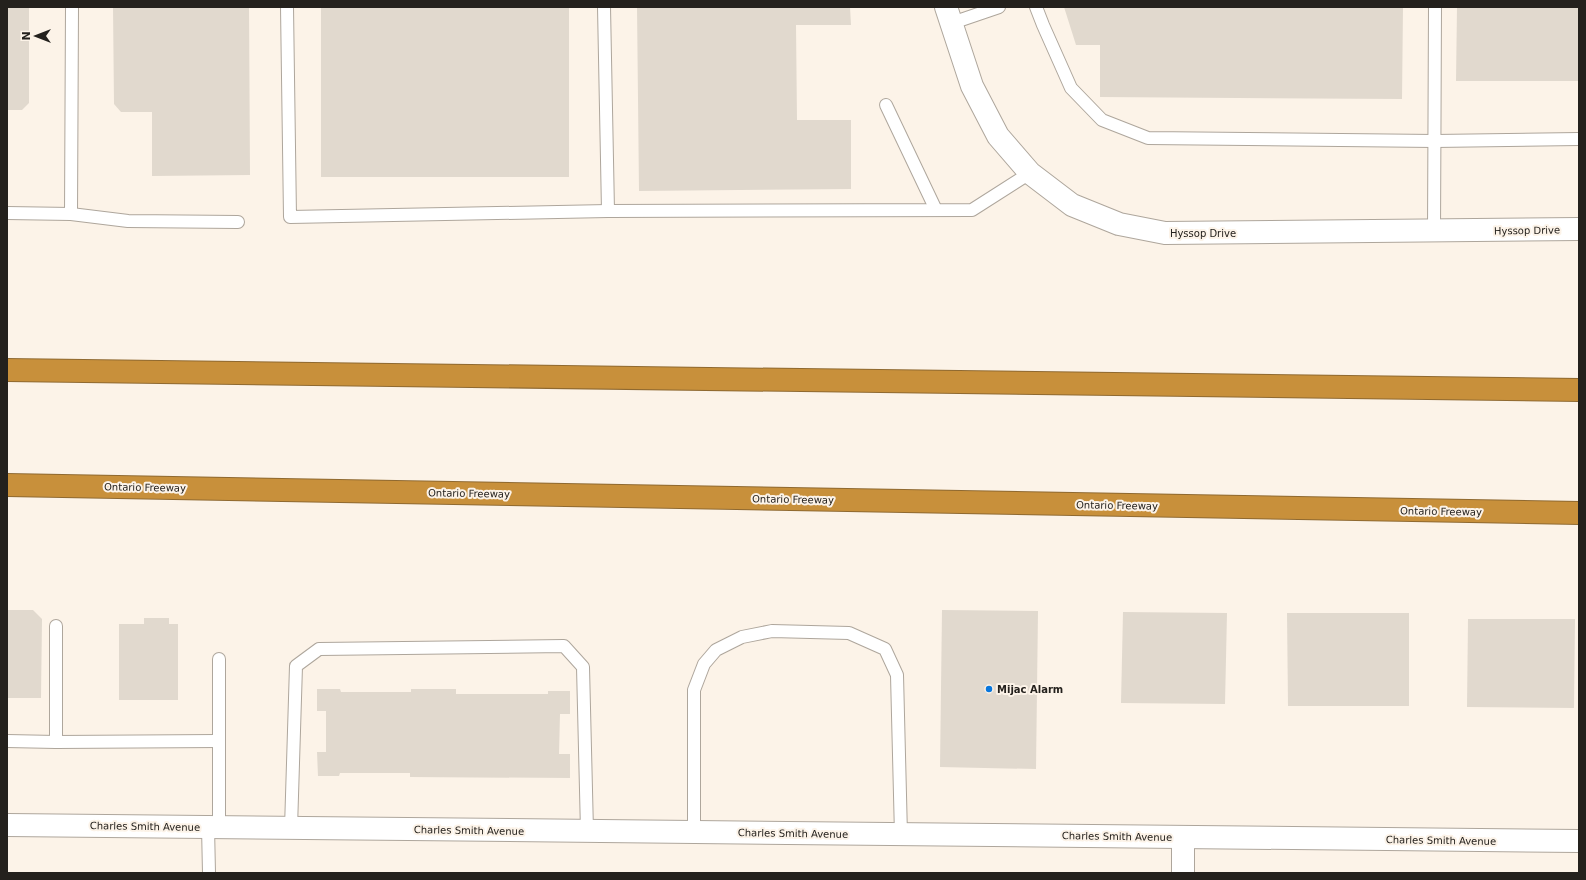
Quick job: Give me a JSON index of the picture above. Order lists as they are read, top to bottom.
{
  "streets": {
    "highway": ["Ontario Freeway"],
    "street": ["Hyssop Drive", "Charles Smith Avenue"]
  },
  "places": ["Mijac Alarm"],
  "north": "left"
}
